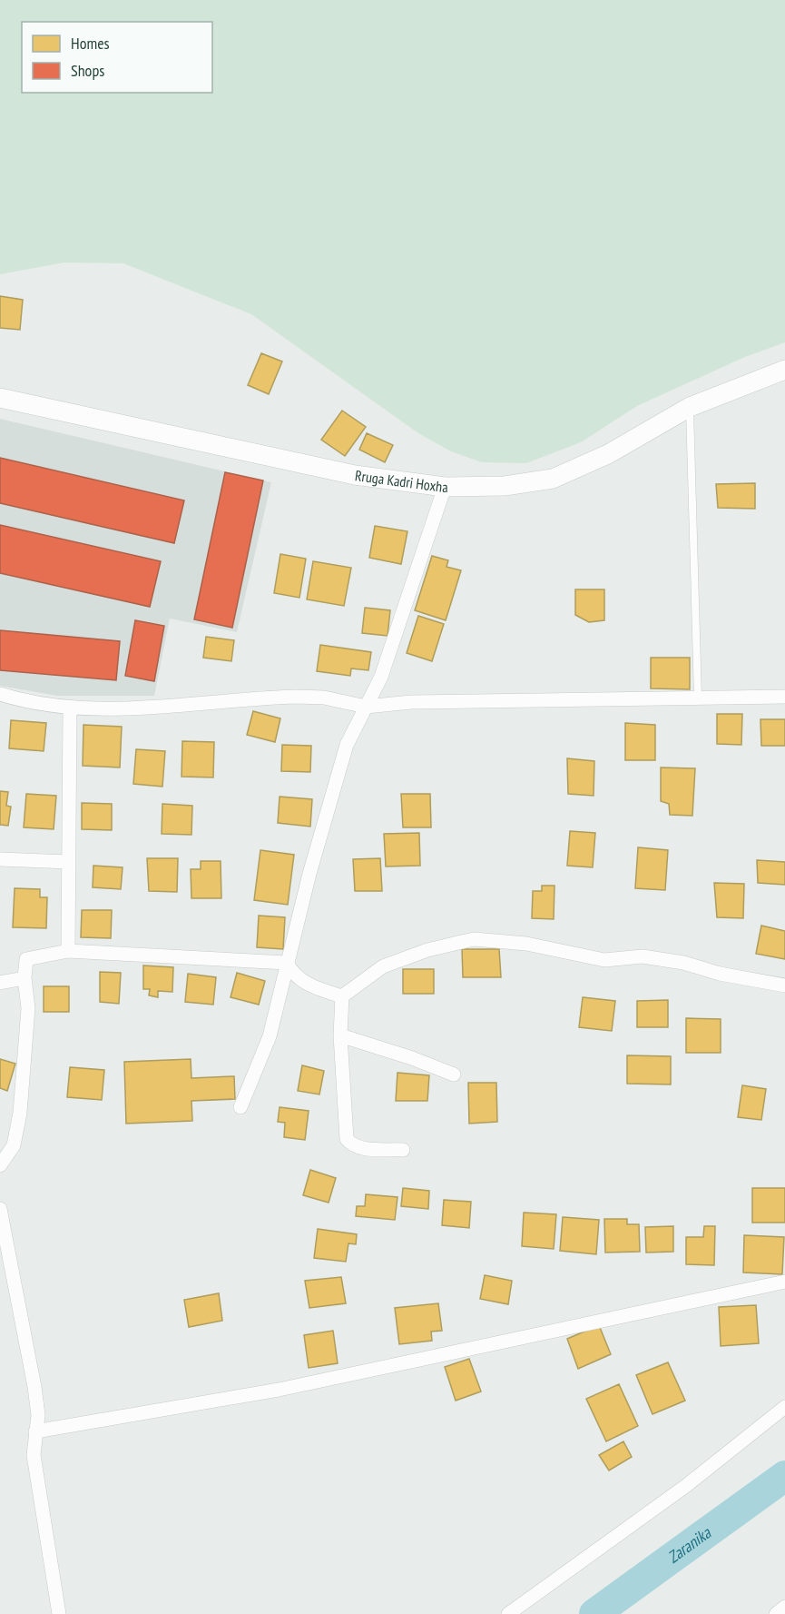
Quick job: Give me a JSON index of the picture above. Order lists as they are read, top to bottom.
{
  "streets": {
    "main road": ["Rruga Kadri Hoxha"]
  },
  "water": ["Zaranika"],
  "legend": ["Homes", "Shops"]
}
